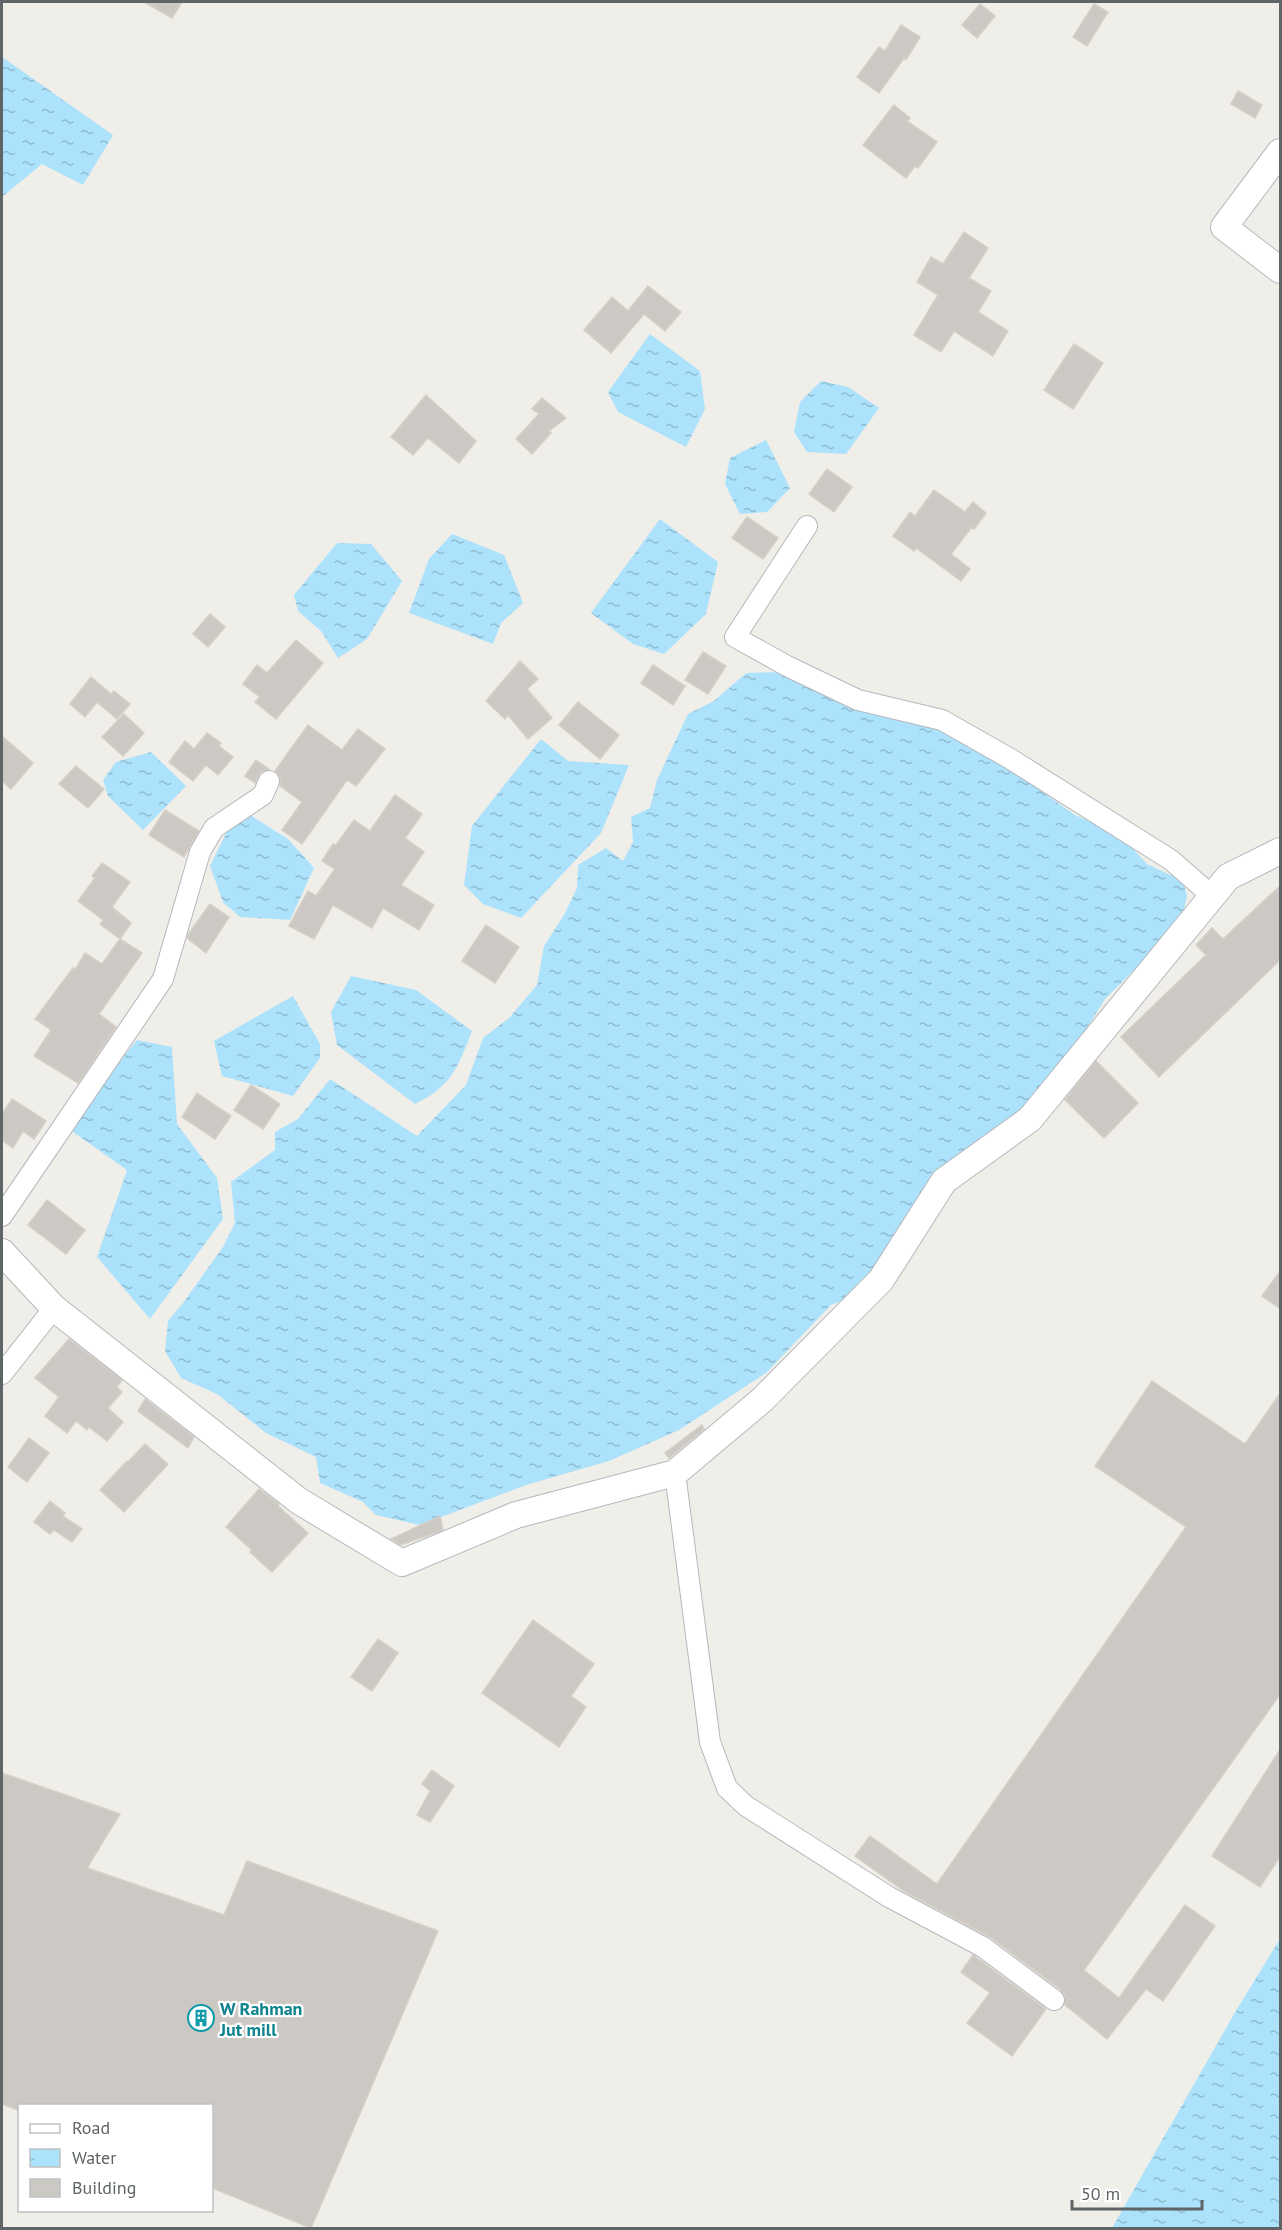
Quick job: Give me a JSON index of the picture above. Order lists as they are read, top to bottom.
{
  "places": {
    "building": ["W Rahman Jut mill"]
  },
  "legend": ["Road", "Water", "Building"],
  "scale_bar": "50 m"
}
